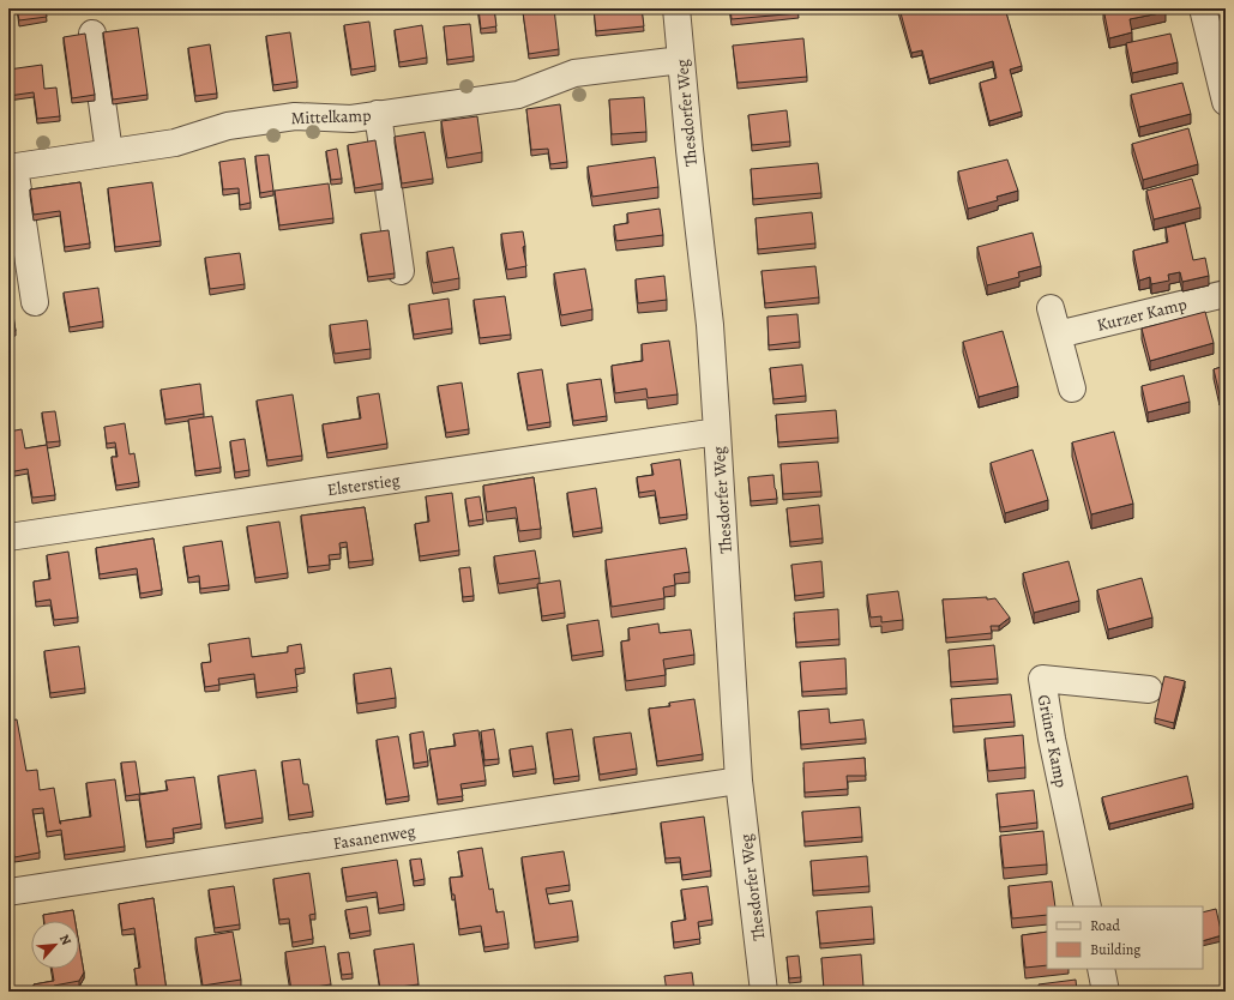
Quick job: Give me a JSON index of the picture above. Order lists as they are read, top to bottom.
{
  "streets": {
    "street": [
      "Thesdorfer Weg",
      "Mittelkamp",
      "Kurzer Kamp",
      "Elsterstieg",
      "Grüner Kamp",
      "Fasanenweg"
    ]
  },
  "crossings": [
    ["Thesdorfer Weg", "Mittelkamp"],
    ["Thesdorfer Weg", "Elsterstieg"],
    ["Thesdorfer Weg", "Fasanenweg"]
  ],
  "legend": ["Road", "Building"],
  "north": "top right"
}
